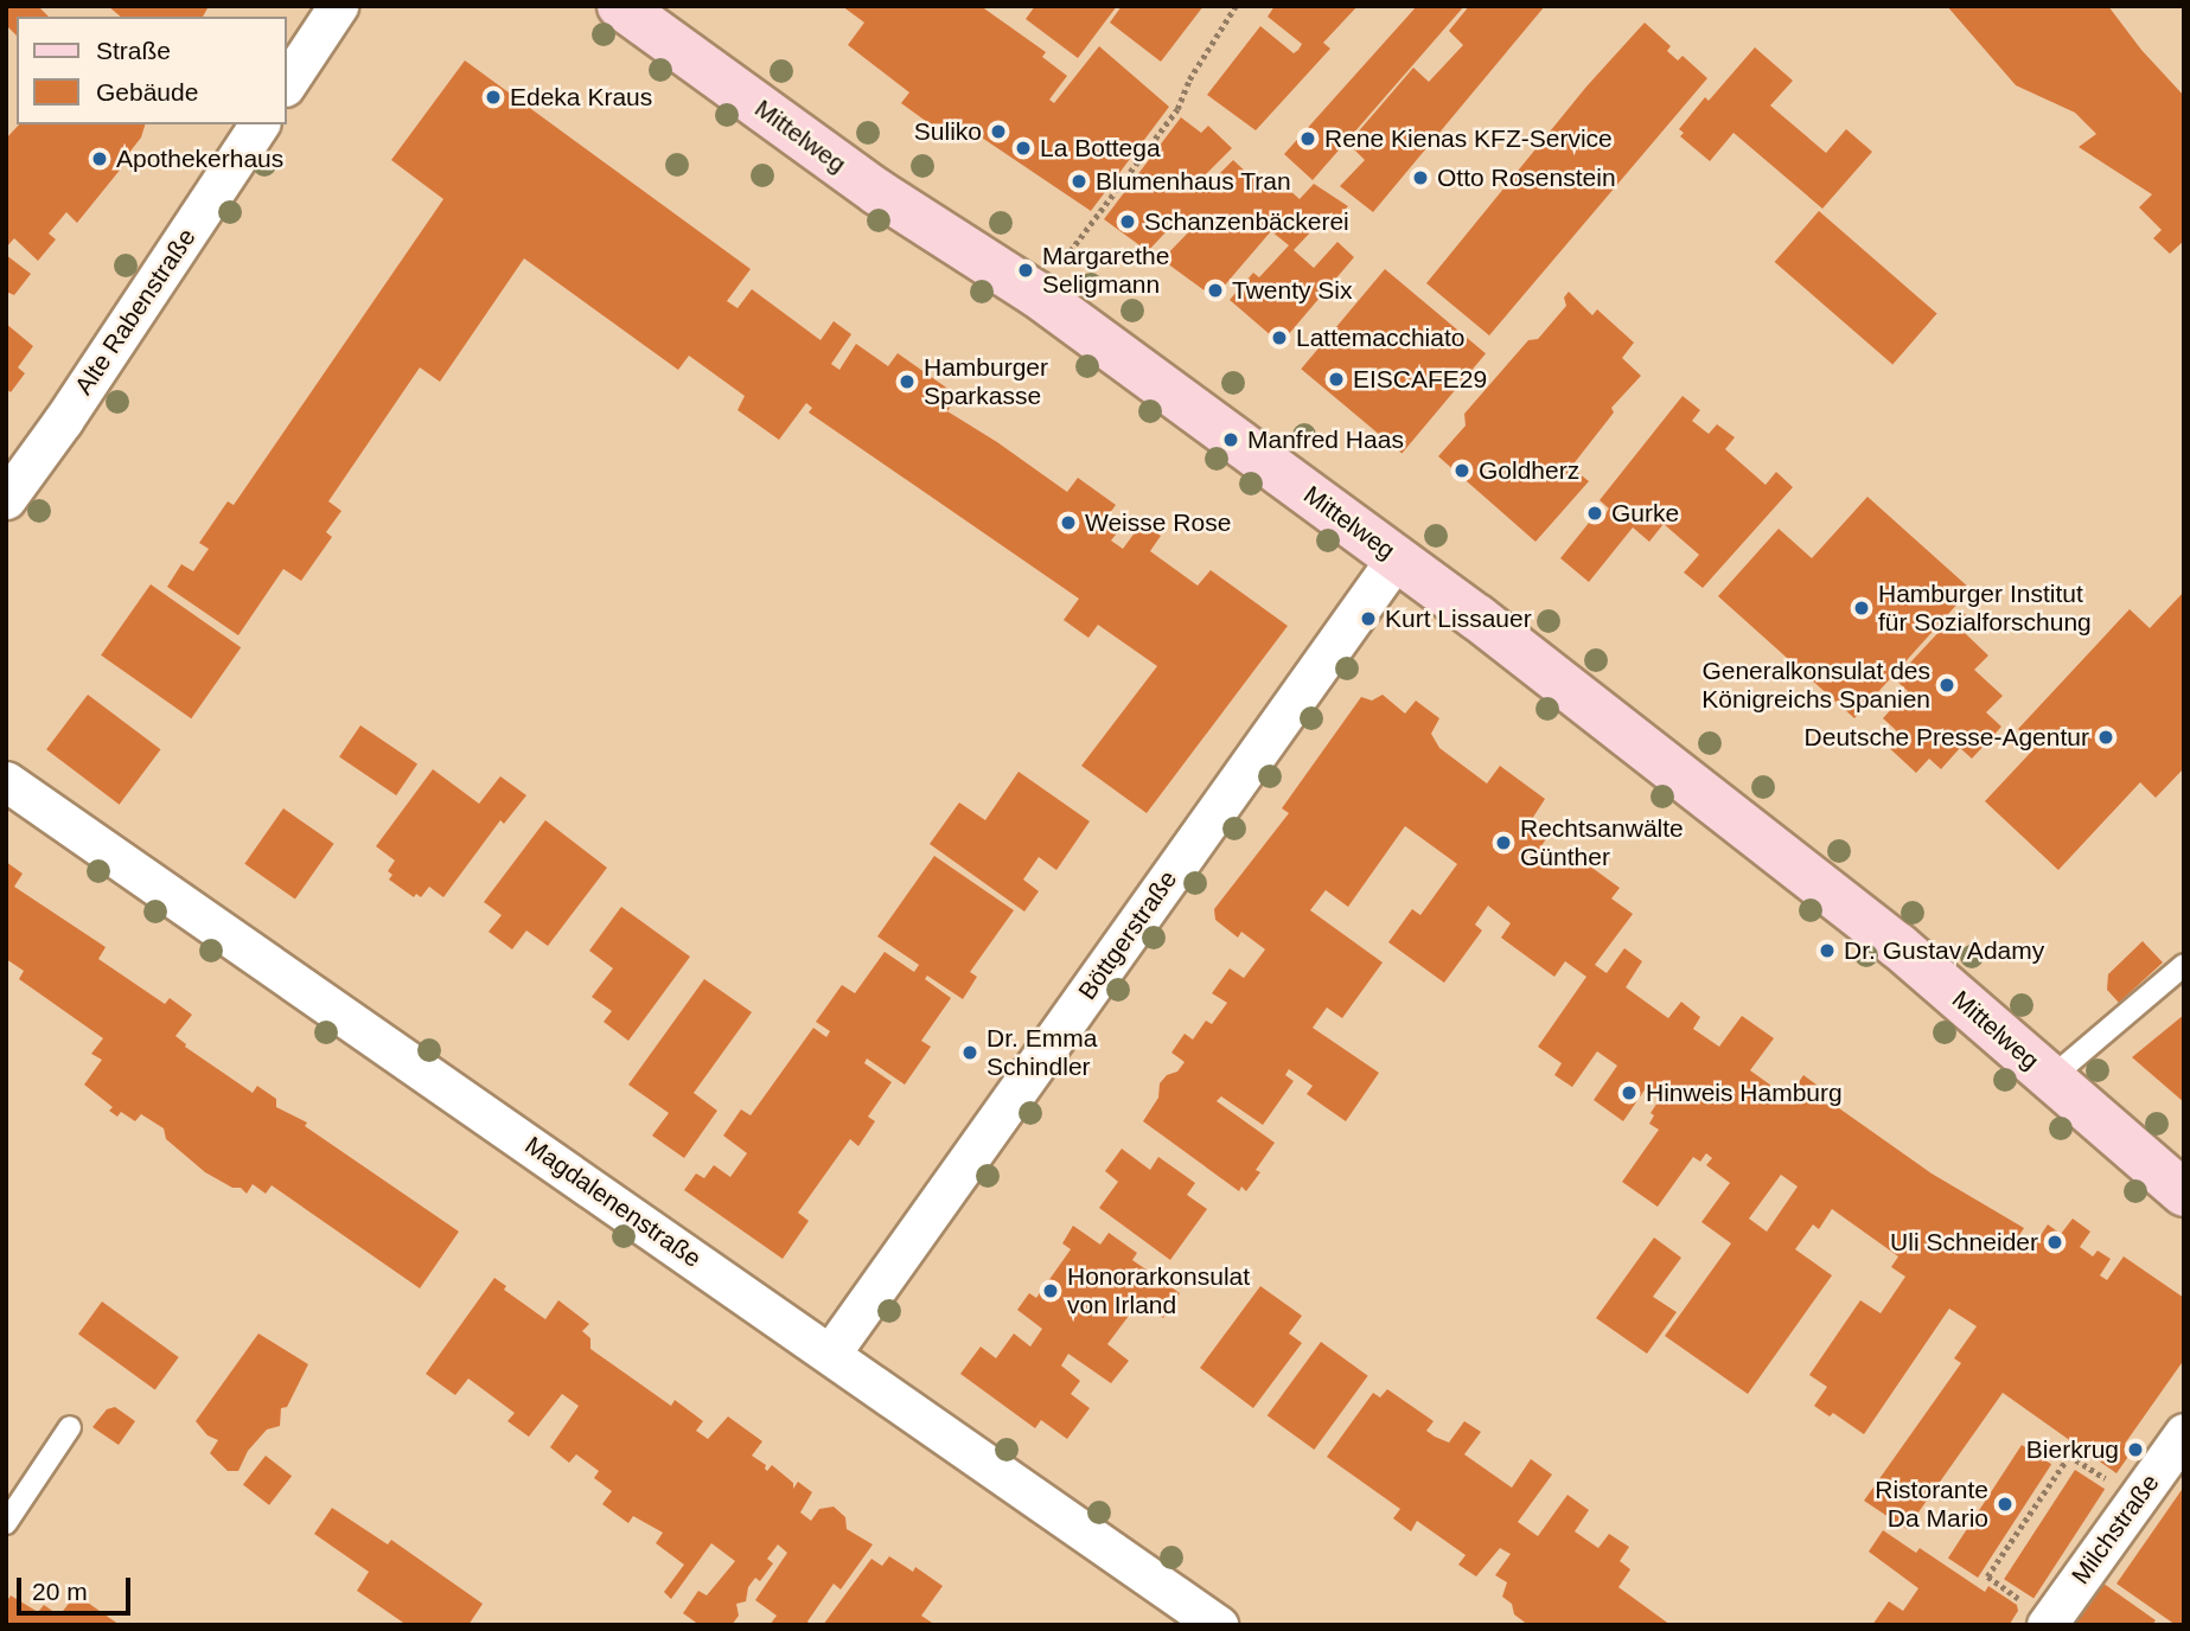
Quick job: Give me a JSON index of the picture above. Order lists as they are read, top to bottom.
{
  "streets": {
    "street": [
      "Mittelweg",
      "Alte Rabenstraße",
      "Böttgerstraße",
      "Magdalenenstraße",
      "Milchstraße"
    ]
  },
  "crossings": [
    ["Mittelweg", "Böttgerstraße"],
    ["Böttgerstraße", "Magdalenenstraße"]
  ],
  "places": [
    "Edeka Kraus",
    "Suliko",
    "Rene Kienas KFZ-Service",
    "La Bottega",
    "Apothekerhaus",
    "Otto Rosenstein",
    "Blumenhaus Tran",
    "Schanzenbäckerei",
    "Margarethe Seligmann",
    "Twenty Six",
    "Lattemacchiato",
    "EISCAFE29",
    "Hamburger Sparkasse",
    "Manfred Haas",
    "Goldherz",
    "Gurke",
    "Weisse Rose",
    "Hamburger Institut für Sozialforschung",
    "Kurt Lissauer",
    "Generalkonsulat des Königreichs Spanien",
    "Deutsche Presse-Agentur",
    "Rechtsanwälte Günther",
    "Dr. Gustav Adamy",
    "Dr. Emma Schindler",
    "Hinweis Hamburg",
    "Uli Schneider",
    "Honorarkonsulat von Irland",
    "Bierkrug",
    "Ristorante Da Mario"
  ],
  "legend": ["Straße", "Gebäude"],
  "scale_bar": "20 m"
}
